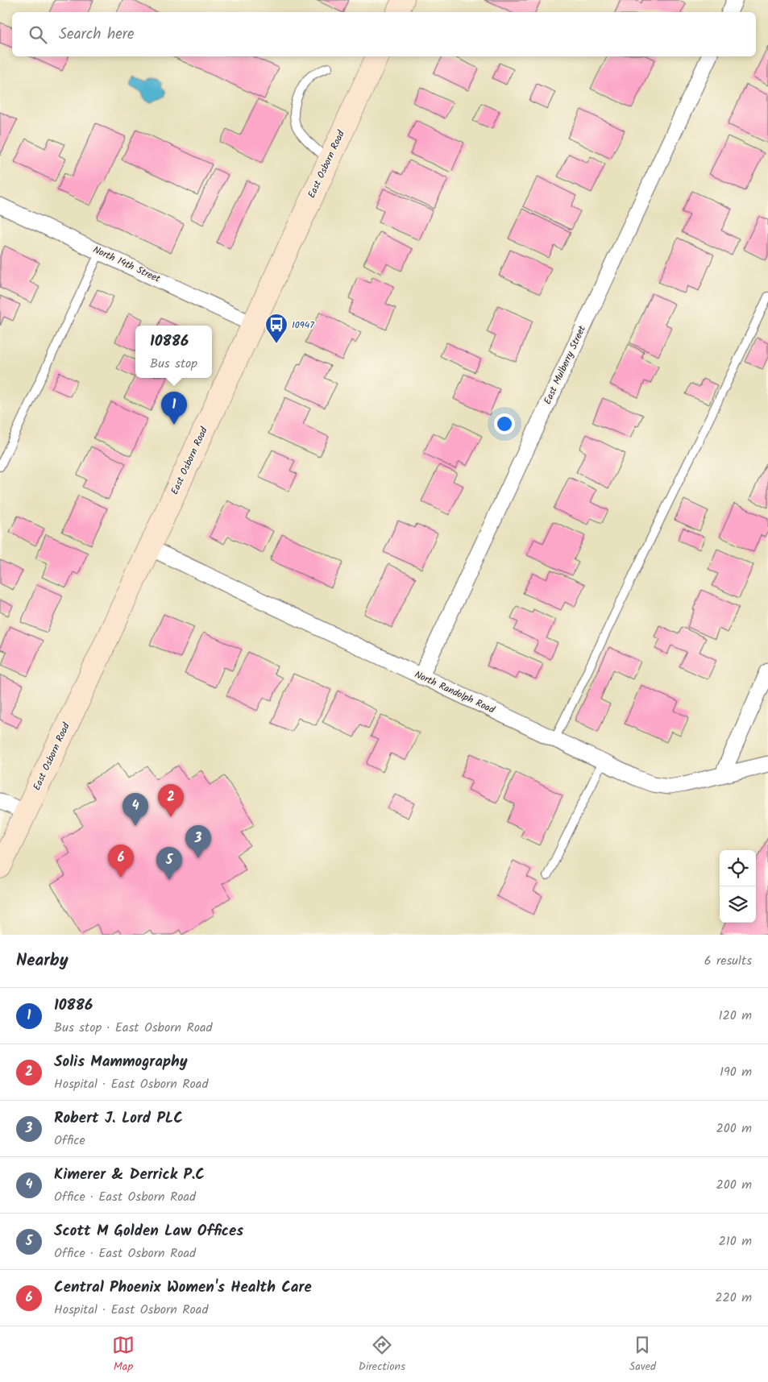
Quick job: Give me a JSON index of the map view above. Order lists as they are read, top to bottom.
{
  "streets": {
    "main road": ["East Osborn Road"],
    "street": ["North 14th Street", "East Mulberry Street", "North Randolph Road"]
  },
  "crossings": [
    ["East Osborn Road", "North 14th Street"],
    ["East Osborn Road", "North Randolph Road"],
    ["East Mulberry Street", "North Randolph Road"]
  ],
  "places": {
    "bus stop": ["10947"]
  },
  "page": {
    "search": "Search here",
    "popup": ["10886", "Bus stop"],
    "pins": [
      "1",
      "2",
      "4",
      "3",
      "6",
      "5"
    ],
    "heading": ["Nearby", "6 results"],
    "list": [
      {
        "mark": "1",
        "name": "10886",
        "note": "Bus stop · East Osborn Road",
        "value": "120 m"
      },
      {
        "mark": "2",
        "name": "Solis Mammography",
        "note": "Hospital · East Osborn Road",
        "value": "190 m"
      },
      {
        "mark": "3",
        "name": "Robert J. Lord PLC",
        "note": "Office",
        "value": "200 m"
      },
      {
        "mark": "4",
        "name": "Kimerer & Derrick P.C",
        "note": "Office · East Osborn Road",
        "value": "200 m"
      },
      {
        "mark": "5",
        "name": "Scott M Golden Law Offices",
        "note": "Office · East Osborn Road",
        "value": "210 m"
      },
      {
        "mark": "6",
        "name": "Central Phoenix Women's Health Care",
        "note": "Hospital · East Osborn Road",
        "value": "220 m"
      }
    ],
    "nav": ["Map", "Directions", "Saved"]
  }
}
